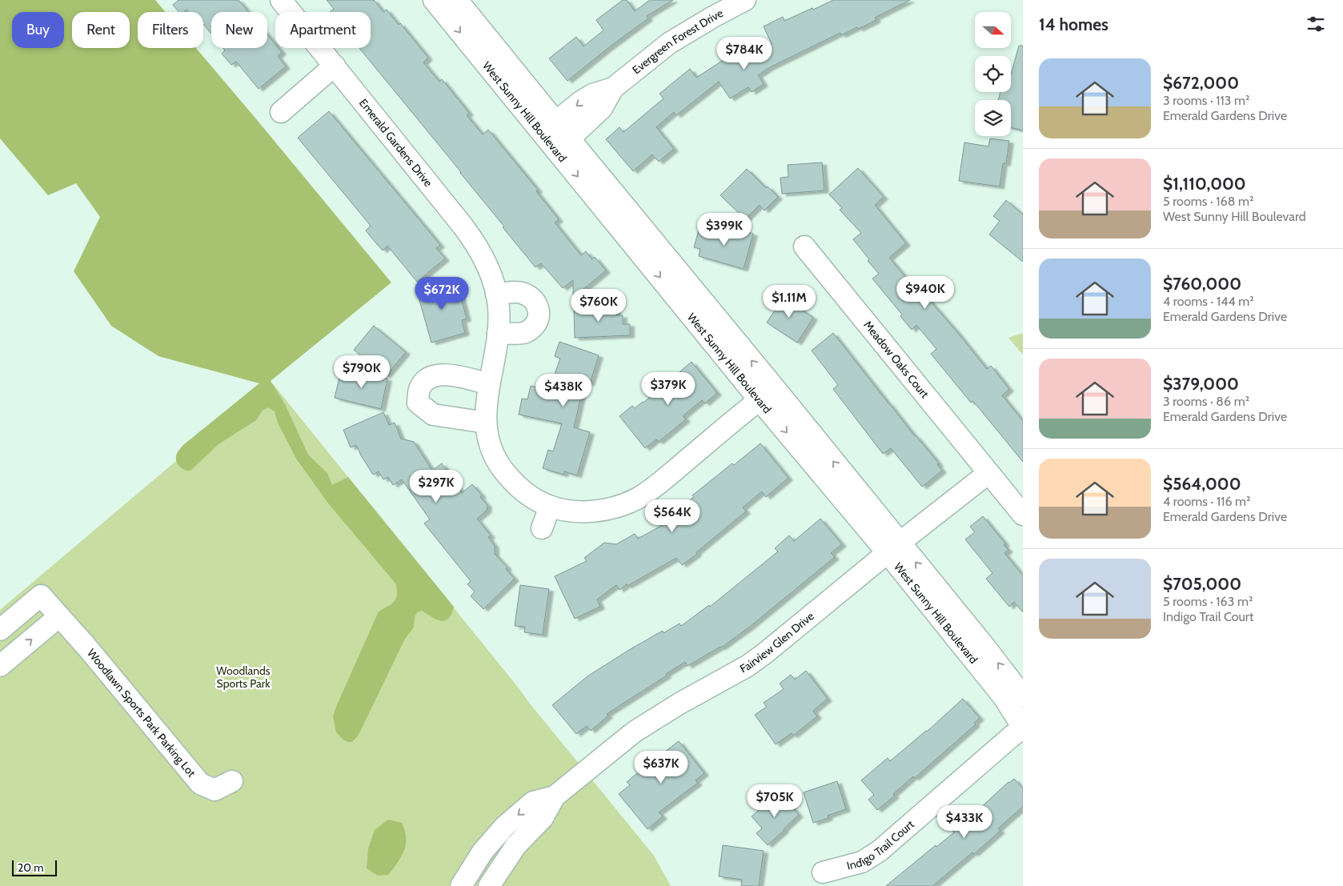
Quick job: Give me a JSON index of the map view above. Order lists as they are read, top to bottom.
{
  "streets": {
    "street": [
      "Evergreen Forest Drive",
      "West Sunny Hill Boulevard",
      "Emerald Gardens Drive",
      "Meadow Oaks Court",
      "Fairview Glen Drive",
      "Woodlawn Sports Park Parking Lot",
      "Indigo Trail Court"
    ]
  },
  "crossings": [
    ["Evergreen Forest Drive", "West Sunny Hill Boulevard"],
    ["West Sunny Hill Boulevard", "Emerald Gardens Drive"],
    ["West Sunny Hill Boulevard", "Fairview Glen Drive"],
    ["West Sunny Hill Boulevard", "Indigo Trail Court"],
    ["Meadow Oaks Court", "Fairview Glen Drive"]
  ],
  "parks": ["Woodlands Sports Park"],
  "scale_bar": "20 m",
  "north": "right",
  "page": {
    "heading": "14 homes",
    "chip": [
      "Buy",
      "Rent",
      "Filters",
      "New",
      "Apartment"
    ],
    "price": [
      "$784K",
      "$399K",
      "$940K",
      "$672K",
      "$1.11M",
      "$760K",
      "$790K",
      "$379K",
      "$438K",
      "$297K",
      "$564K",
      "$637K",
      "$705K",
      "$433K"
    ],
    "list": [
      {
        "name": "$672,000",
        "note": "3 rooms · 113 m² · Emerald Gardens Drive"
      },
      {
        "name": "$1,110,000",
        "note": "5 rooms · 168 m² · West Sunny Hill Boulevard"
      },
      {
        "name": "$760,000",
        "note": "4 rooms · 144 m² · Emerald Gardens Drive"
      },
      {
        "name": "$379,000",
        "note": "3 rooms · 86 m² · Emerald Gardens Drive"
      },
      {
        "name": "$564,000",
        "note": "4 rooms · 116 m² · Emerald Gardens Drive"
      },
      {
        "name": "$705,000",
        "note": "5 rooms · 163 m² · Indigo Trail Court"
      }
    ],
    "scale": "20 m"
  }
}
